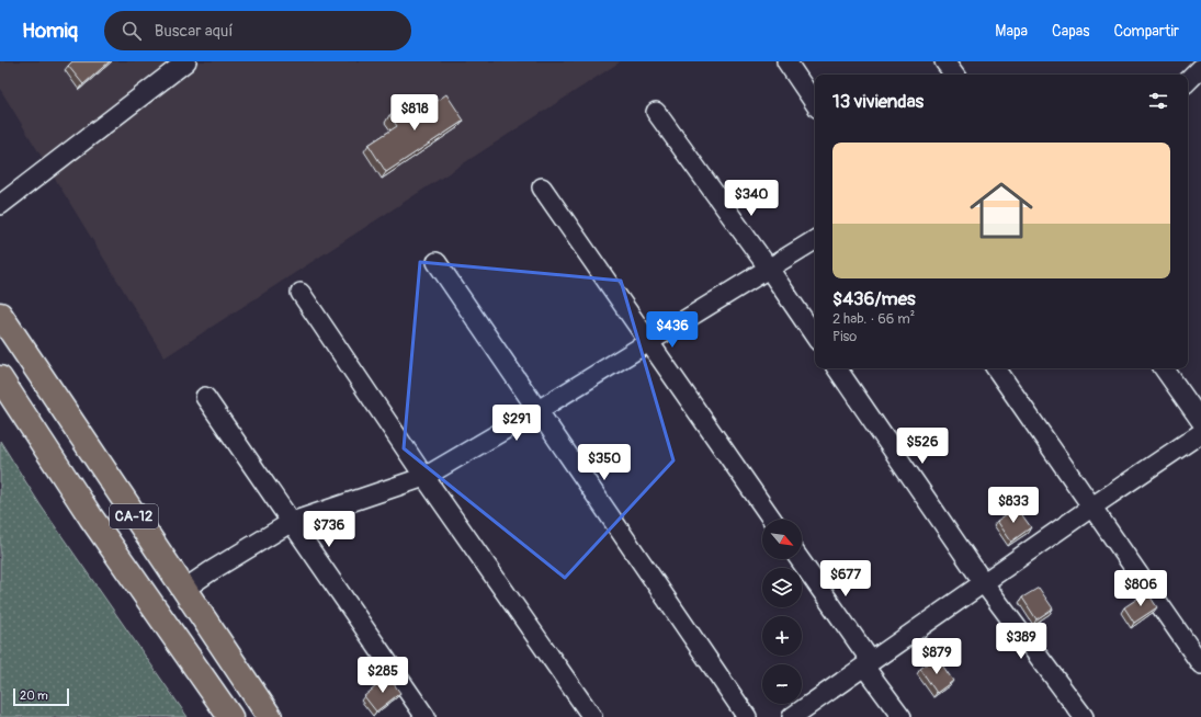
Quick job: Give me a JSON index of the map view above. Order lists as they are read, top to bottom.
{
  "streets": {
    "highway": ["CA-12"]
  },
  "scale_bar": "20 m",
  "north": "bottom right",
  "page": {
    "header": "Homiq",
    "search": "Buscar aquí",
    "nav": ["Mapa", "Capas", "Compartir"],
    "heading": "13 viviendas",
    "price": [
      "$818",
      "$340",
      "$436",
      "$291",
      "$526",
      "$350",
      "$833",
      "$736",
      "$677",
      "$806",
      "$389",
      "$879",
      "$285"
    ],
    "list": [
      {
        "name": "$436/mes",
        "note": "2 hab. · 66 m² · Piso"
      }
    ],
    "map_buttons": ["+", "−"],
    "scale": "20 m"
  }
}
